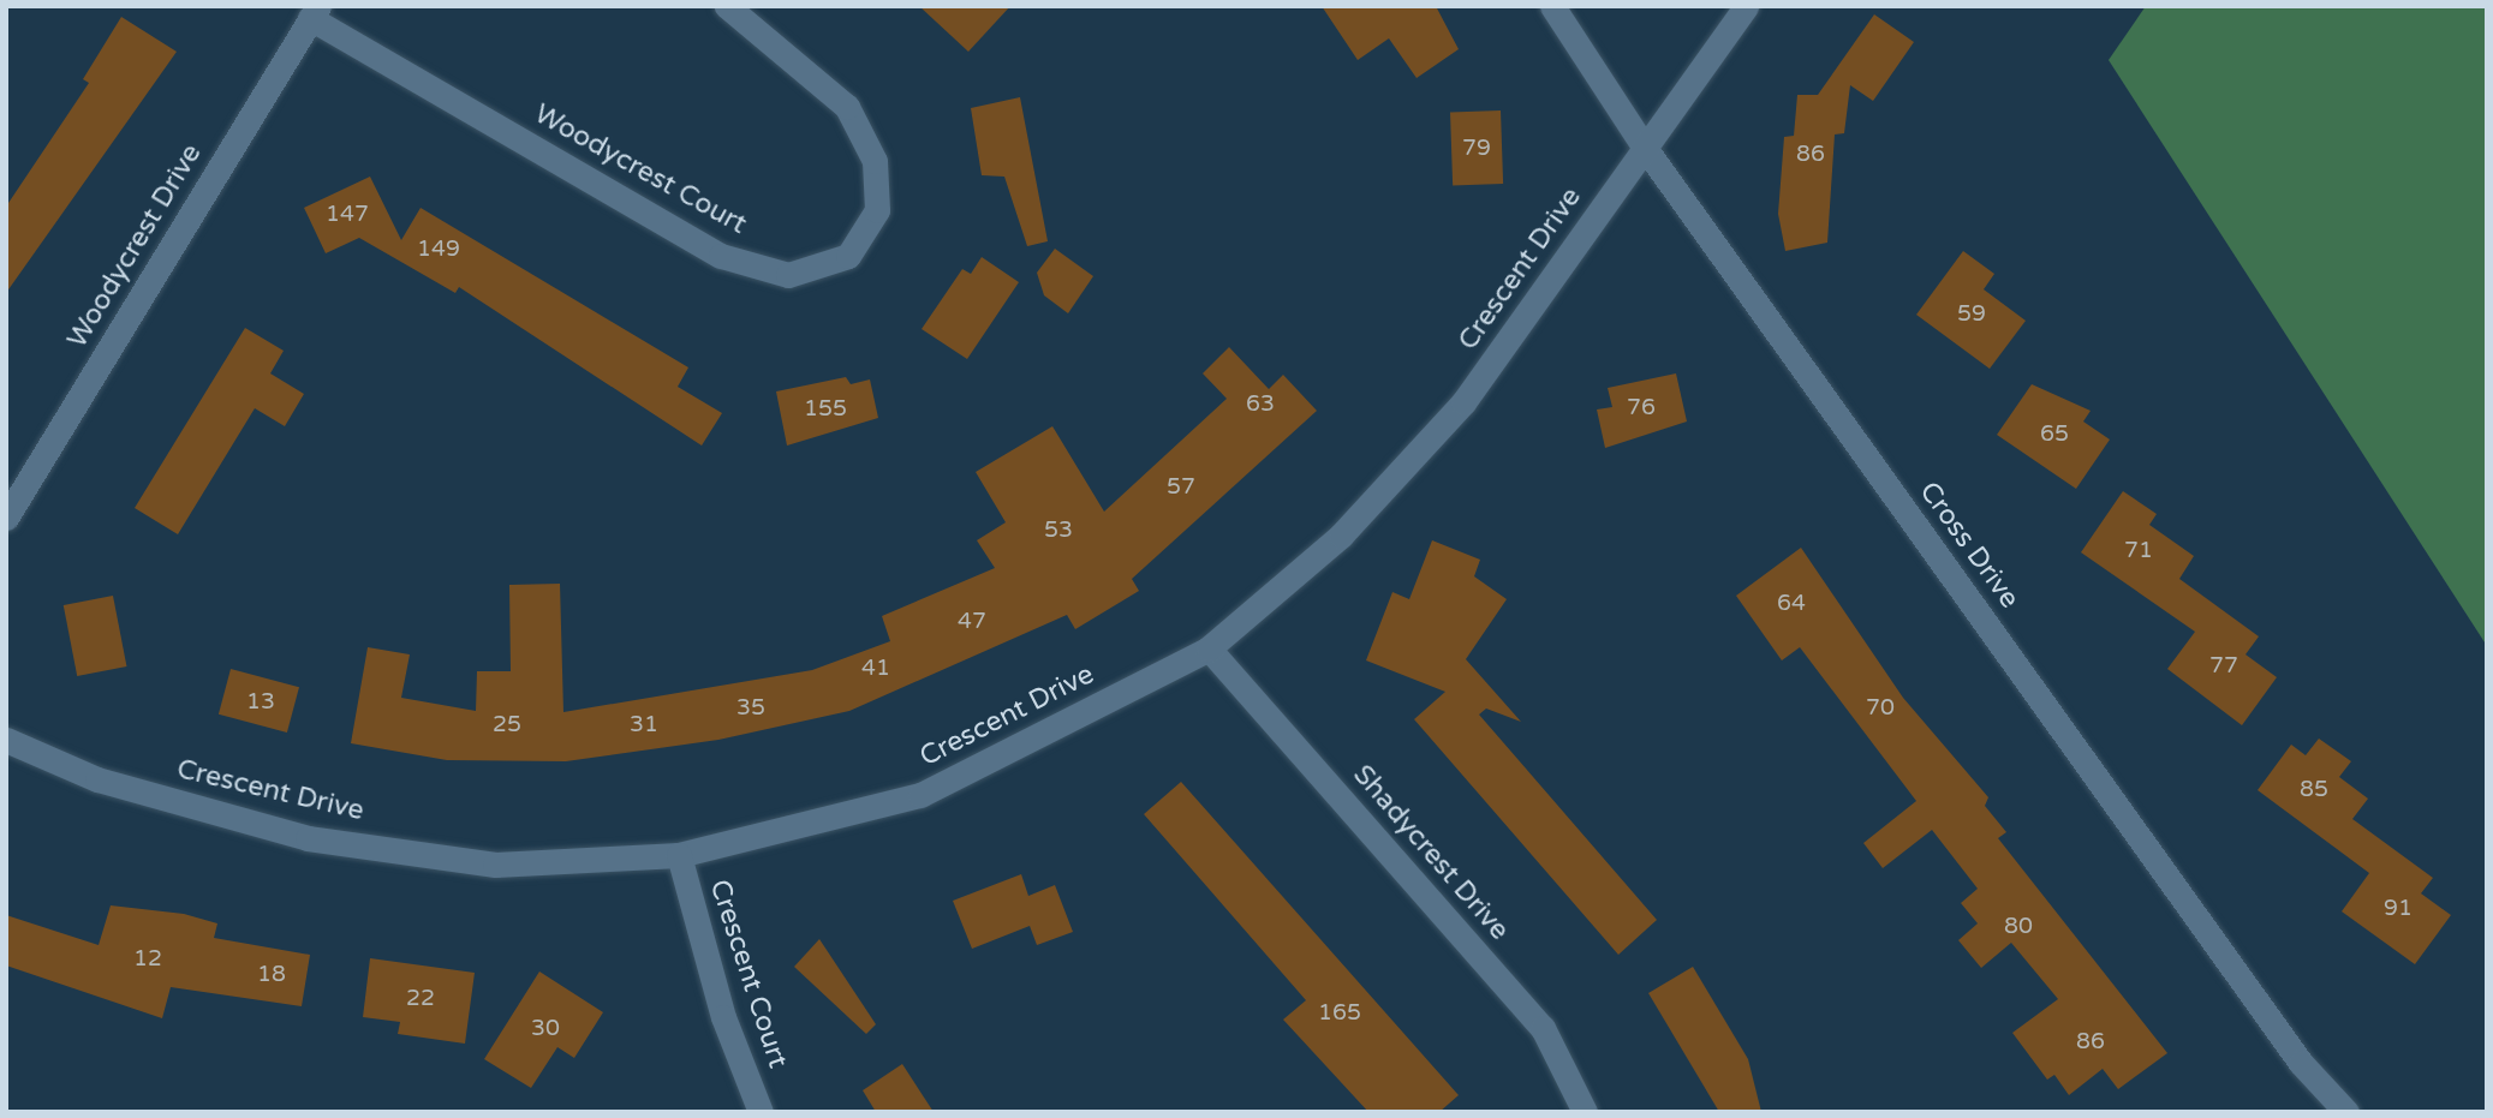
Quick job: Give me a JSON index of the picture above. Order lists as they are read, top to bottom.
{
  "streets": {
    "street": [
      "Woodycrest Court",
      "Woodycrest Drive",
      "Crescent Drive",
      "Cross Drive",
      "Shadycrest Drive",
      "Crescent Court"
    ]
  },
  "crossings": [
    ["Woodycrest Court", "Woodycrest Drive"],
    ["Crescent Drive", "Cross Drive"],
    ["Crescent Drive", "Shadycrest Drive"],
    ["Crescent Drive", "Crescent Court"]
  ],
  "house_numbers": [
    "79",
    "86",
    "147",
    "149",
    "59",
    "63",
    "76",
    "155",
    "65",
    "57",
    "53",
    "71",
    "64",
    "47",
    "77",
    "41",
    "13",
    "35",
    "70",
    "25",
    "31",
    "85",
    "91",
    "80",
    "12",
    "18",
    "22",
    "165",
    "30",
    "86"
  ]
}
